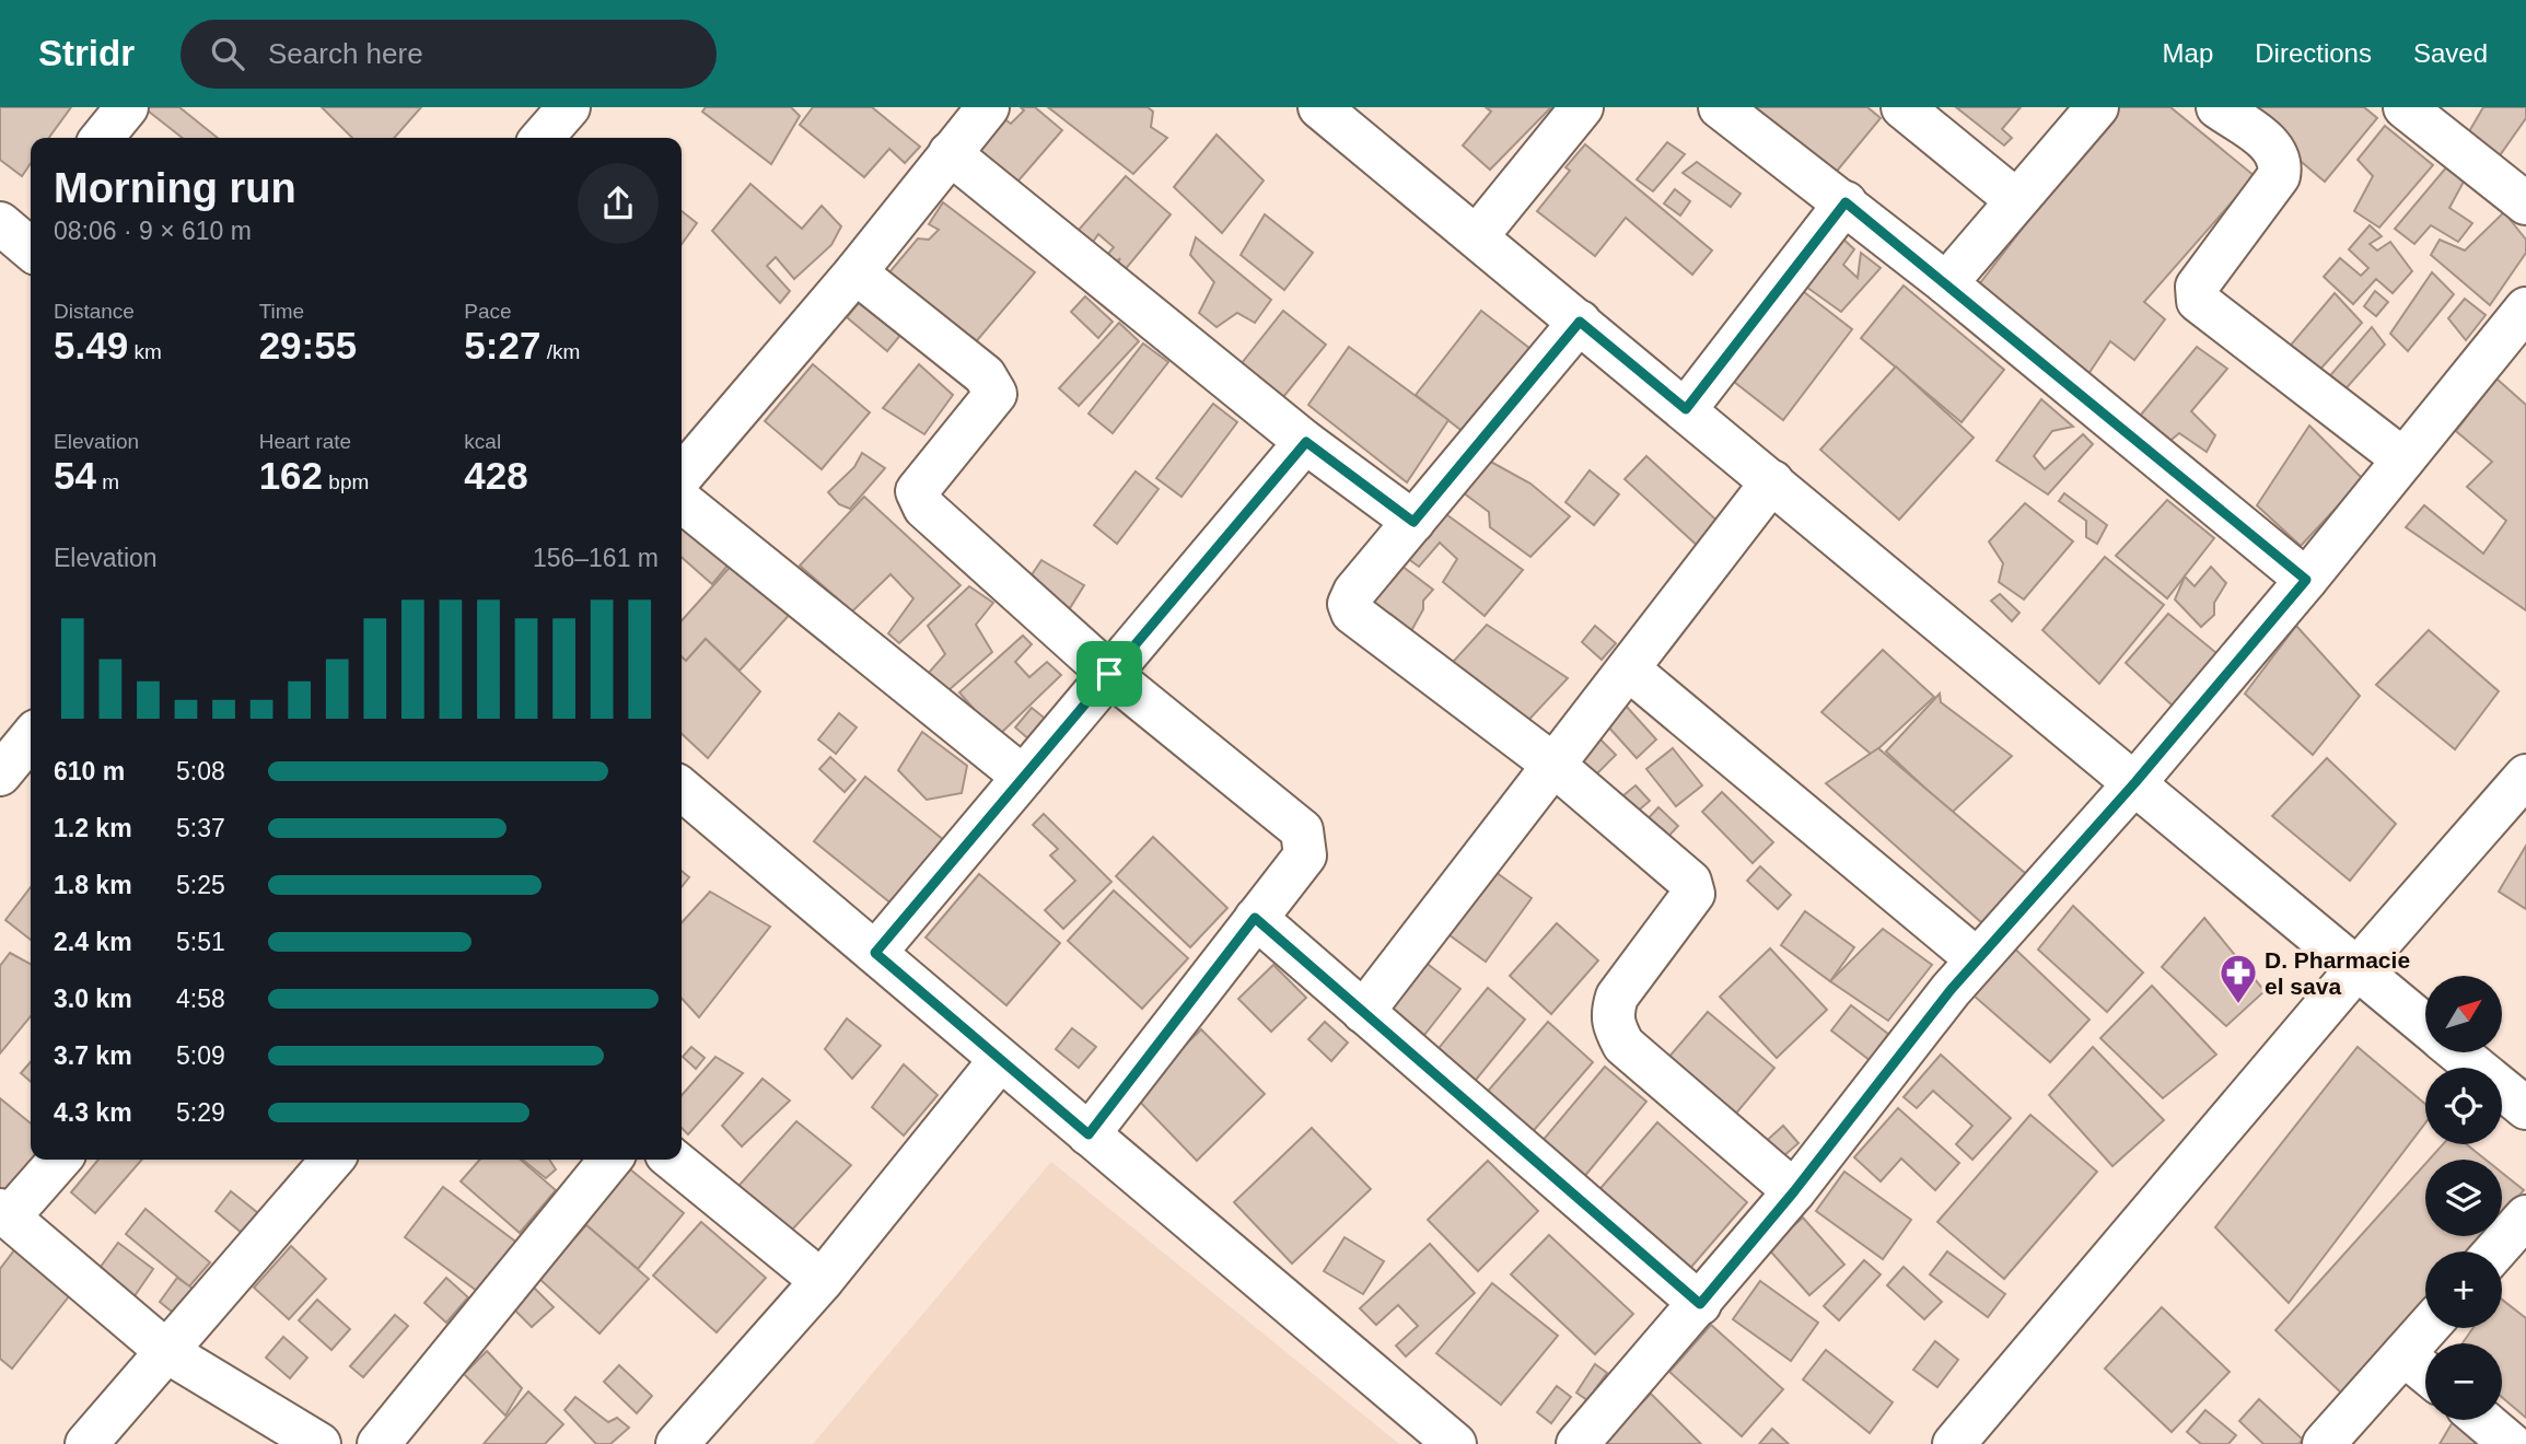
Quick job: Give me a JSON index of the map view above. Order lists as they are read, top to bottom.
{
  "places": {
    "pharmacy": ["D. Pharmacie el sava"]
  },
  "north": "top right",
  "page": {
    "header": "Stridr",
    "search": "Search here",
    "nav": ["Map", "Directions", "Saved"],
    "heading": ["Morning run", "08:06 · 9 × 610 m"],
    "stats": [
      ["Distance", "5.49 km"],
      ["Time", "29:55"],
      ["Pace", "5:27 /km"],
      ["Elevation", "54 m"],
      ["Heart rate", "162 bpm"],
      ["kcal", "428"]
    ],
    "chart": ["Elevation", "156–161 m"],
    "list": [
      {
        "name": "610 m",
        "note": "5:08"
      },
      {
        "name": "1.2 km",
        "note": "5:37"
      },
      {
        "name": "1.8 km",
        "note": "5:25"
      },
      {
        "name": "2.4 km",
        "note": "5:51"
      },
      {
        "name": "3.0 km",
        "note": "4:58"
      },
      {
        "name": "3.7 km",
        "note": "5:09"
      },
      {
        "name": "4.3 km",
        "note": "5:29"
      }
    ],
    "map_buttons": ["+", "−"]
  }
}
